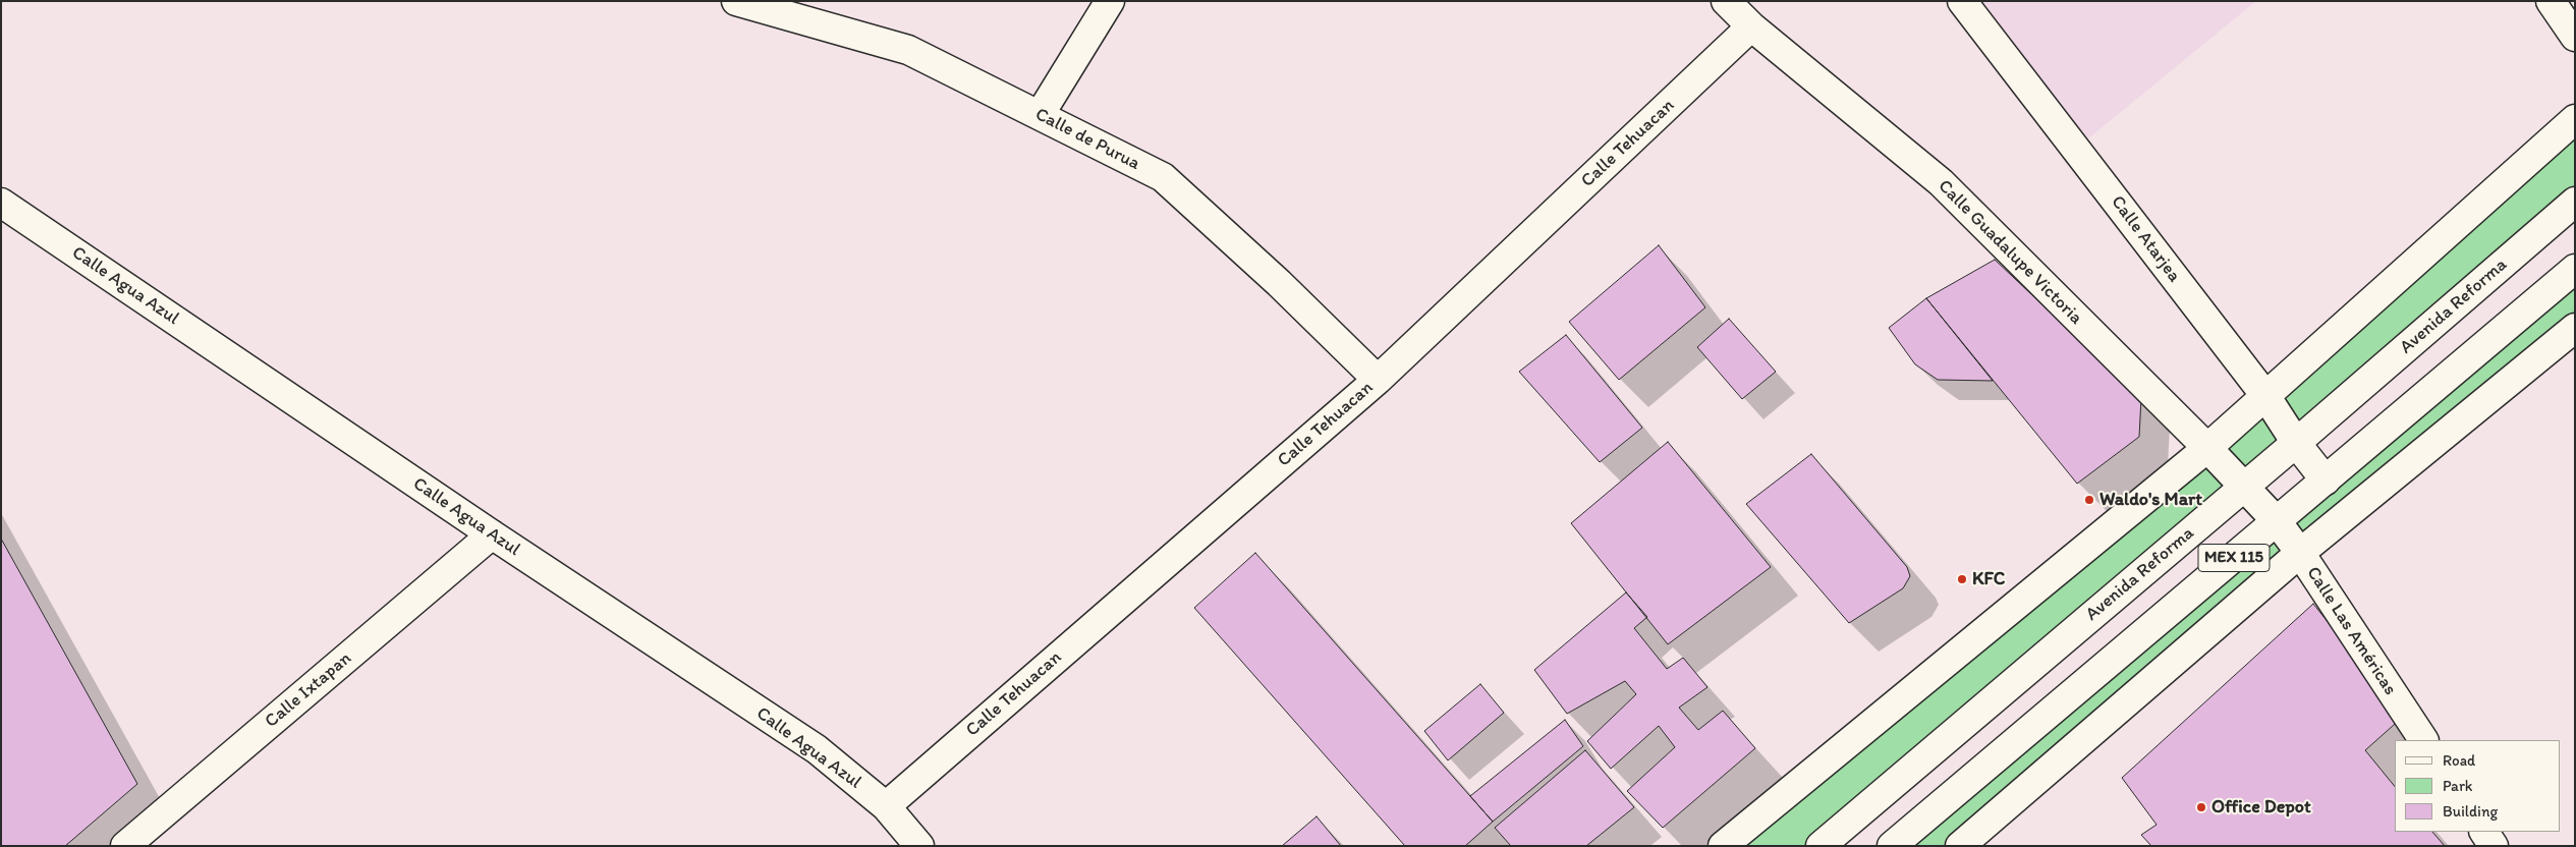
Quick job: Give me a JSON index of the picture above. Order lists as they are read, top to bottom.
{
  "streets": {
    "street": [
      "Calle de Purua",
      "Calle Tehuacan",
      "Calle Atarjea",
      "Calle Guadalupe Victoria",
      "Calle Agua Azul",
      "Avenida Reforma",
      "MEX 115",
      "Calle Las Américas",
      "Calle Ixtapan"
    ]
  },
  "crossings": [
    ["Calle de Purua", "Calle Tehuacan"],
    ["Calle Tehuacan", "Calle Guadalupe Victoria"],
    ["Calle Tehuacan", "Calle Agua Azul"],
    ["Calle Atarjea", "Avenida Reforma"],
    ["Calle Atarjea", "MEX 115"],
    ["Calle Guadalupe Victoria", "Avenida Reforma"],
    ["Calle Guadalupe Victoria", "MEX 115"],
    ["Calle Guadalupe Victoria", "Calle Las Américas"],
    ["Calle Agua Azul", "Calle Ixtapan"],
    ["MEX 115", "Calle Las Américas"]
  ],
  "places": ["Waldo's Mart", "KFC", "Office Depot"],
  "legend": ["Road", "Park", "Building"]
}
